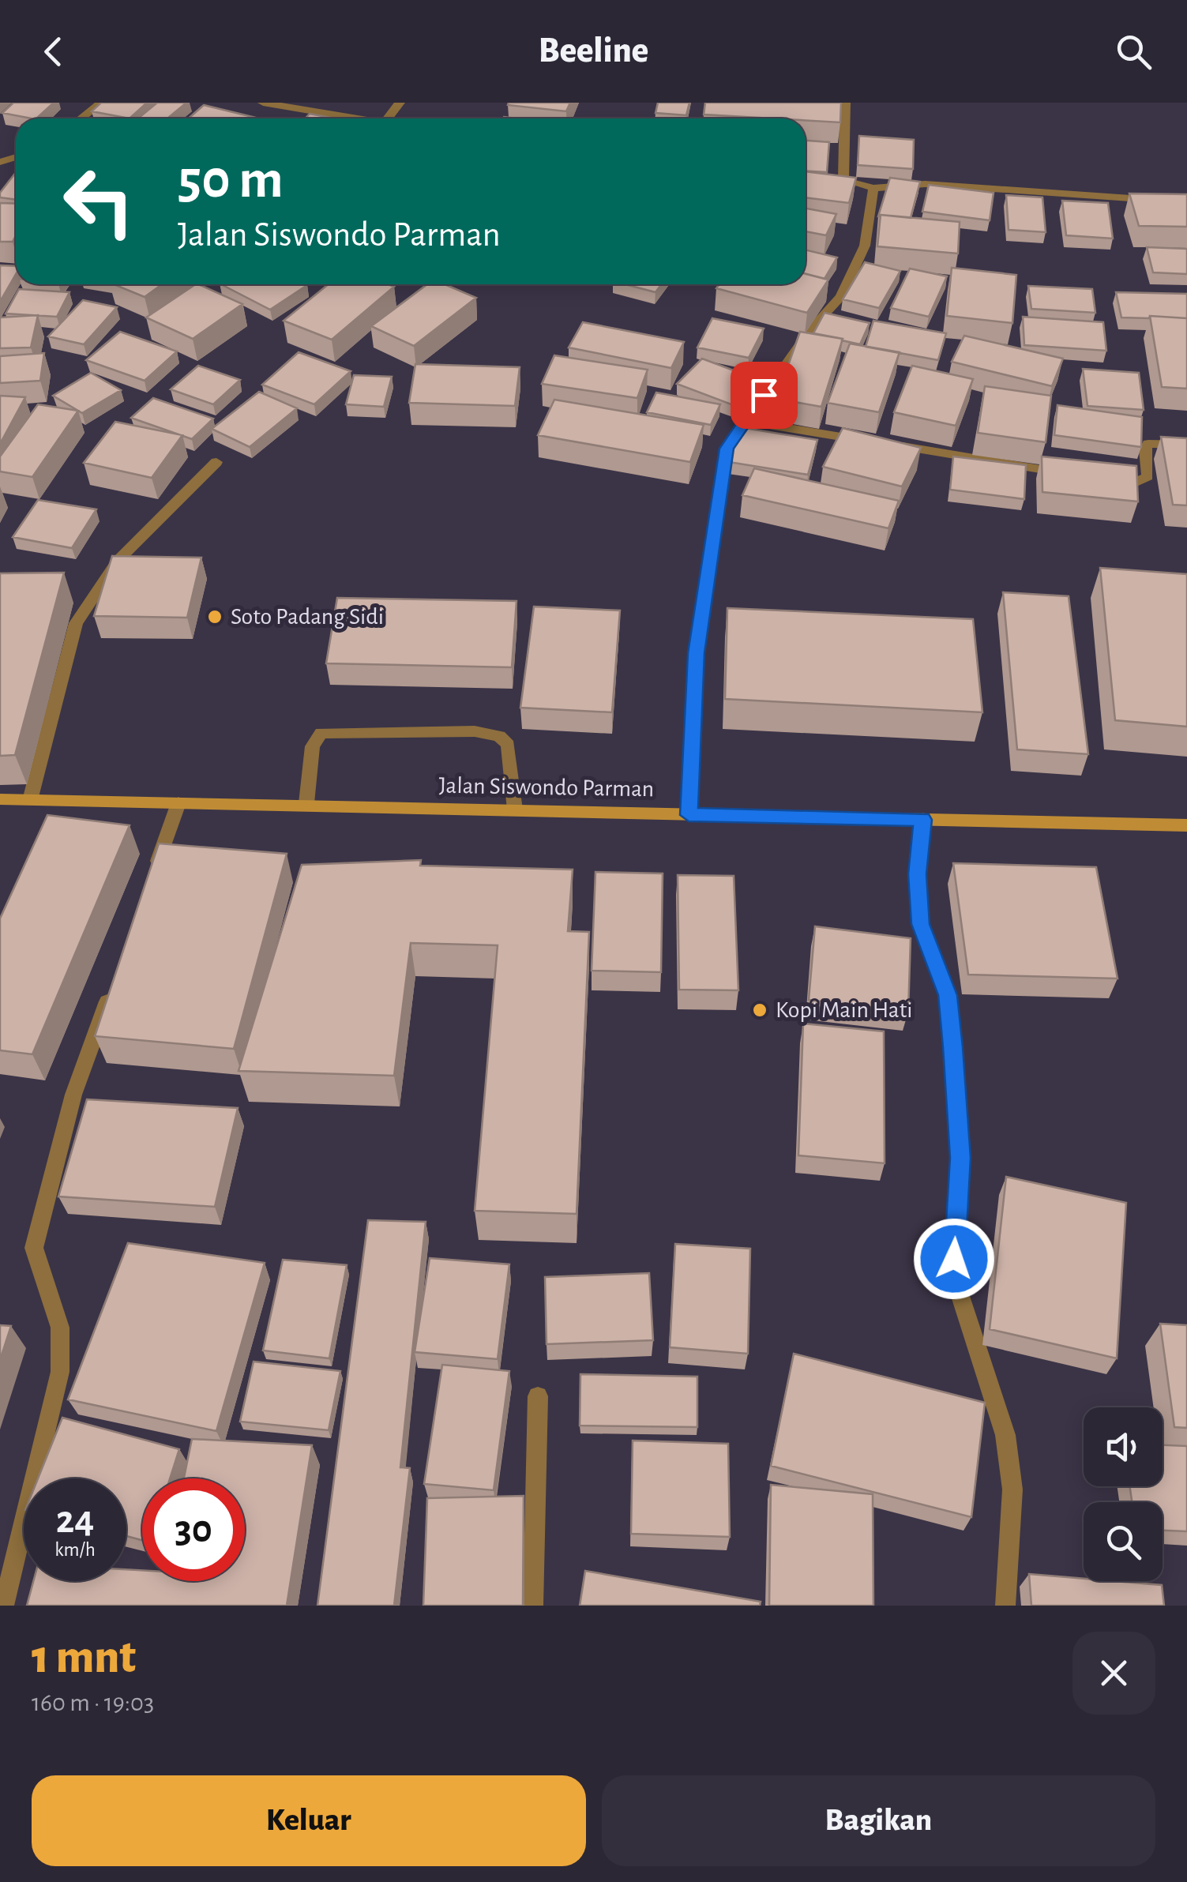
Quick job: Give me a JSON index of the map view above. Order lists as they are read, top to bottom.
{
  "streets": {
    "street": ["Jalan Siswondo Parman"]
  },
  "places": ["Soto Padang Sidi", "Kopi Main Hati"],
  "page": {
    "header": "Beeline",
    "turn": ["50 m", "Jalan Siswondo Parman"],
    "speed": "24 km/h",
    "limit": "30",
    "heading": ["1 mnt", "160 m · 19:03"],
    "buttons": ["Keluar", "Bagikan"]
  }
}
